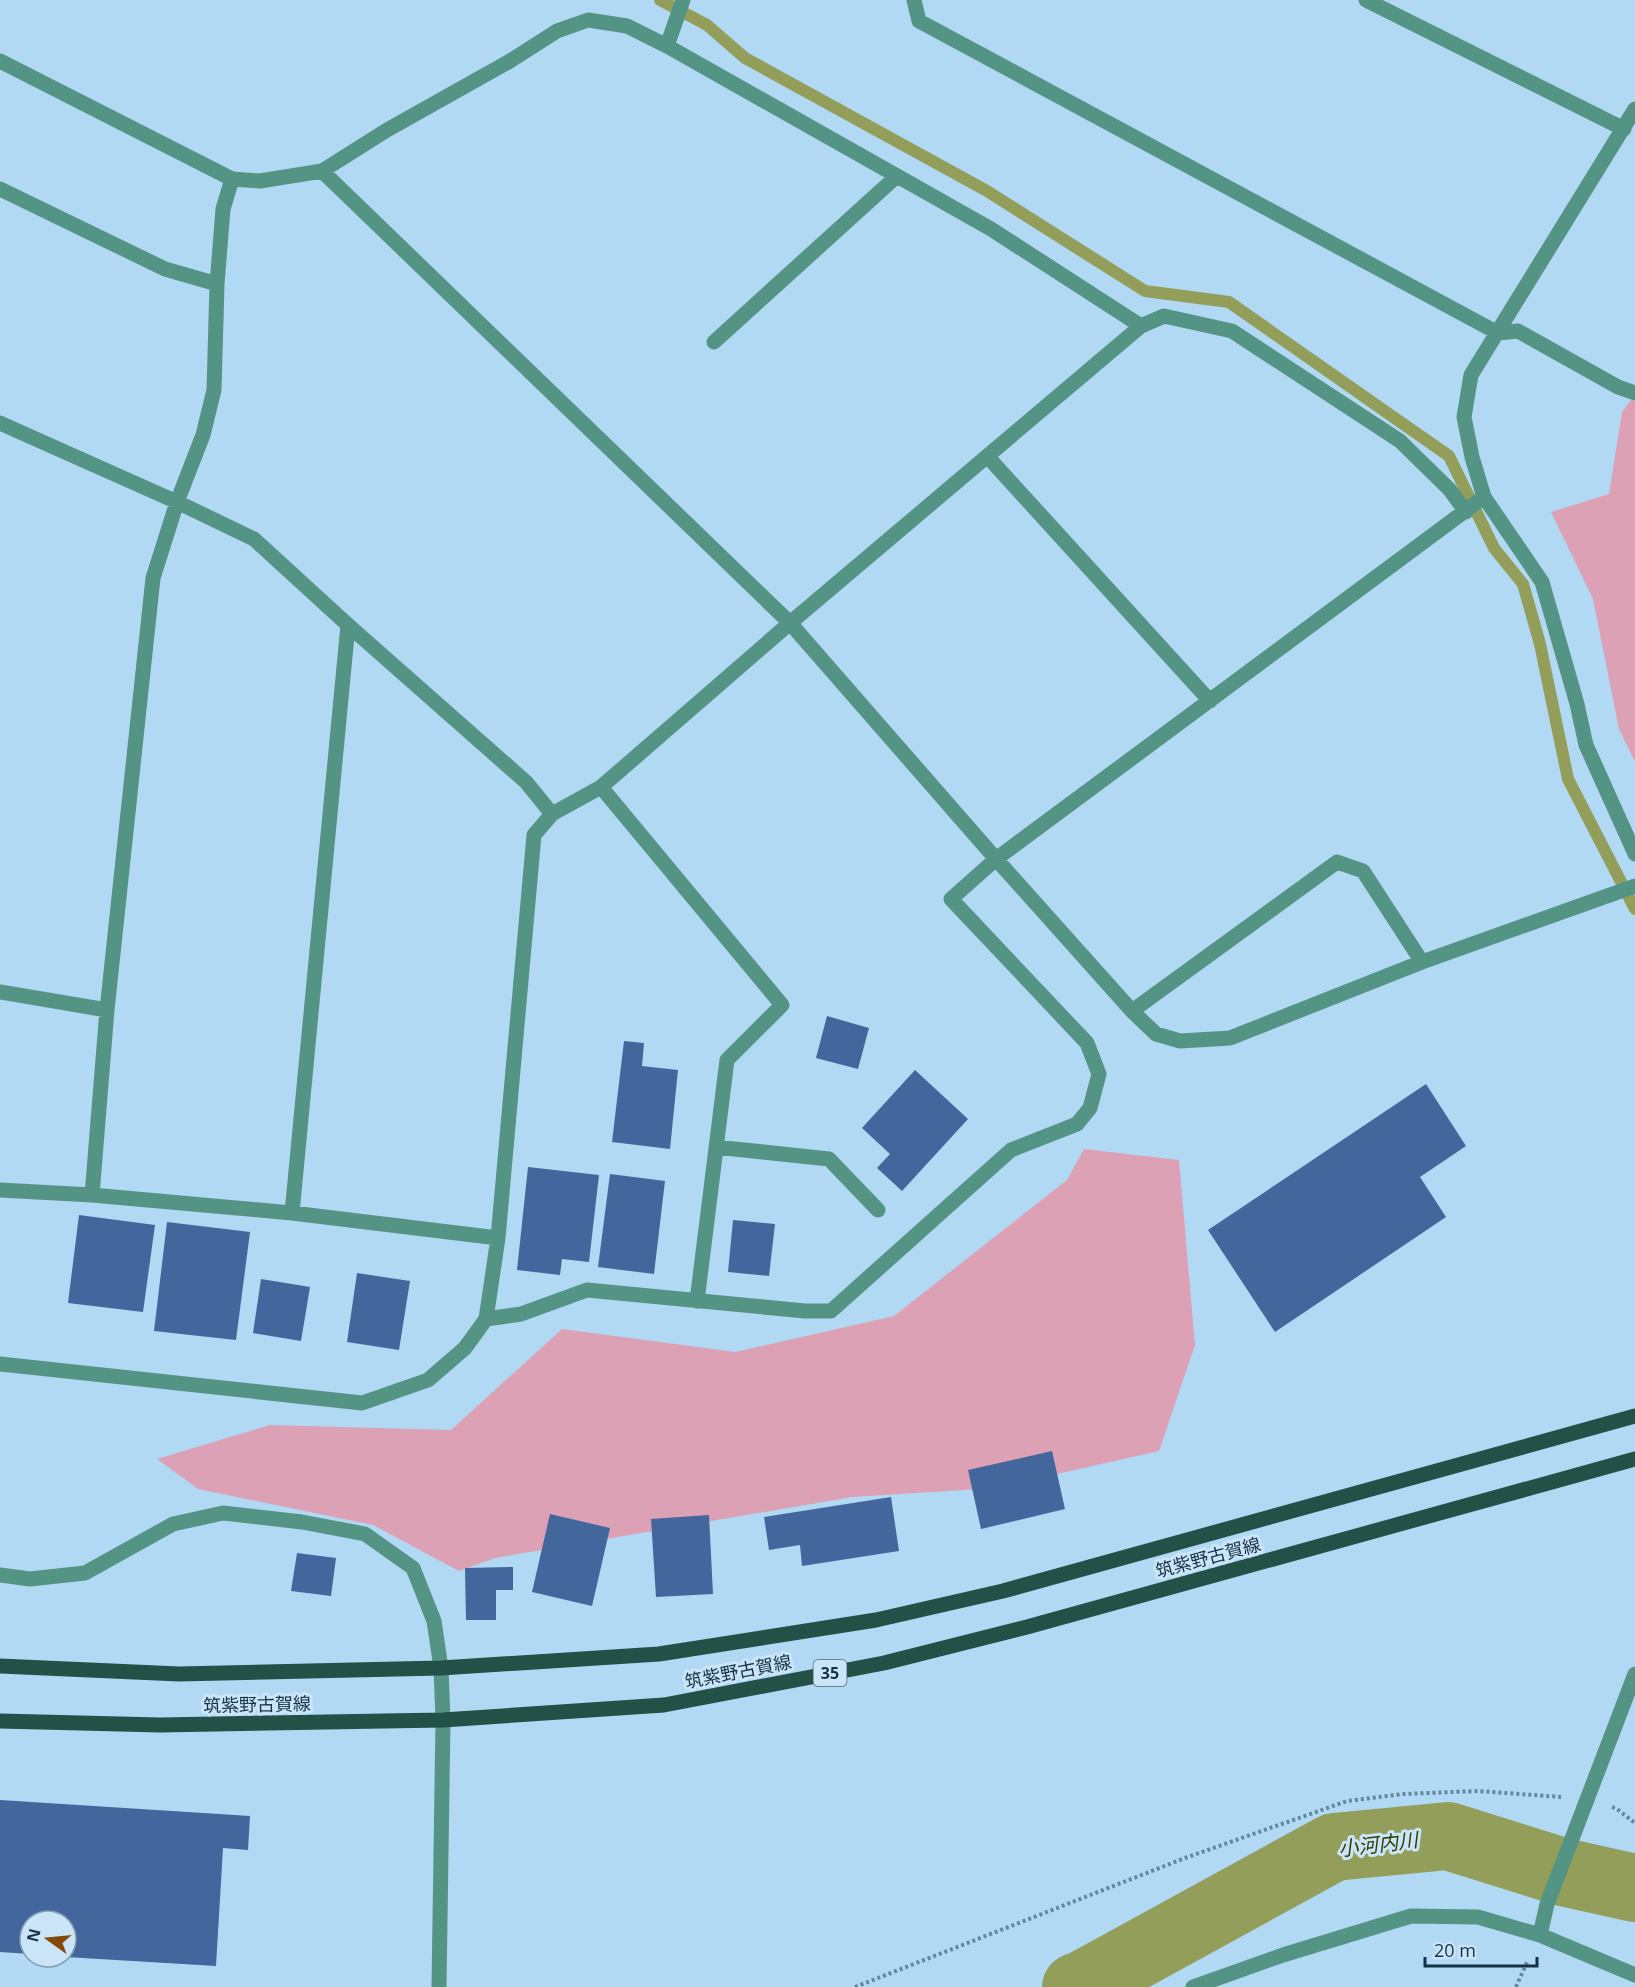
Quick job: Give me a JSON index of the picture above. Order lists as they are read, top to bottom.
{
  "streets": {
    "main road": ["筑紫野古賀線", "35"]
  },
  "water": ["小河内川"],
  "scale_bar": "20 m",
  "north": "left"
}
